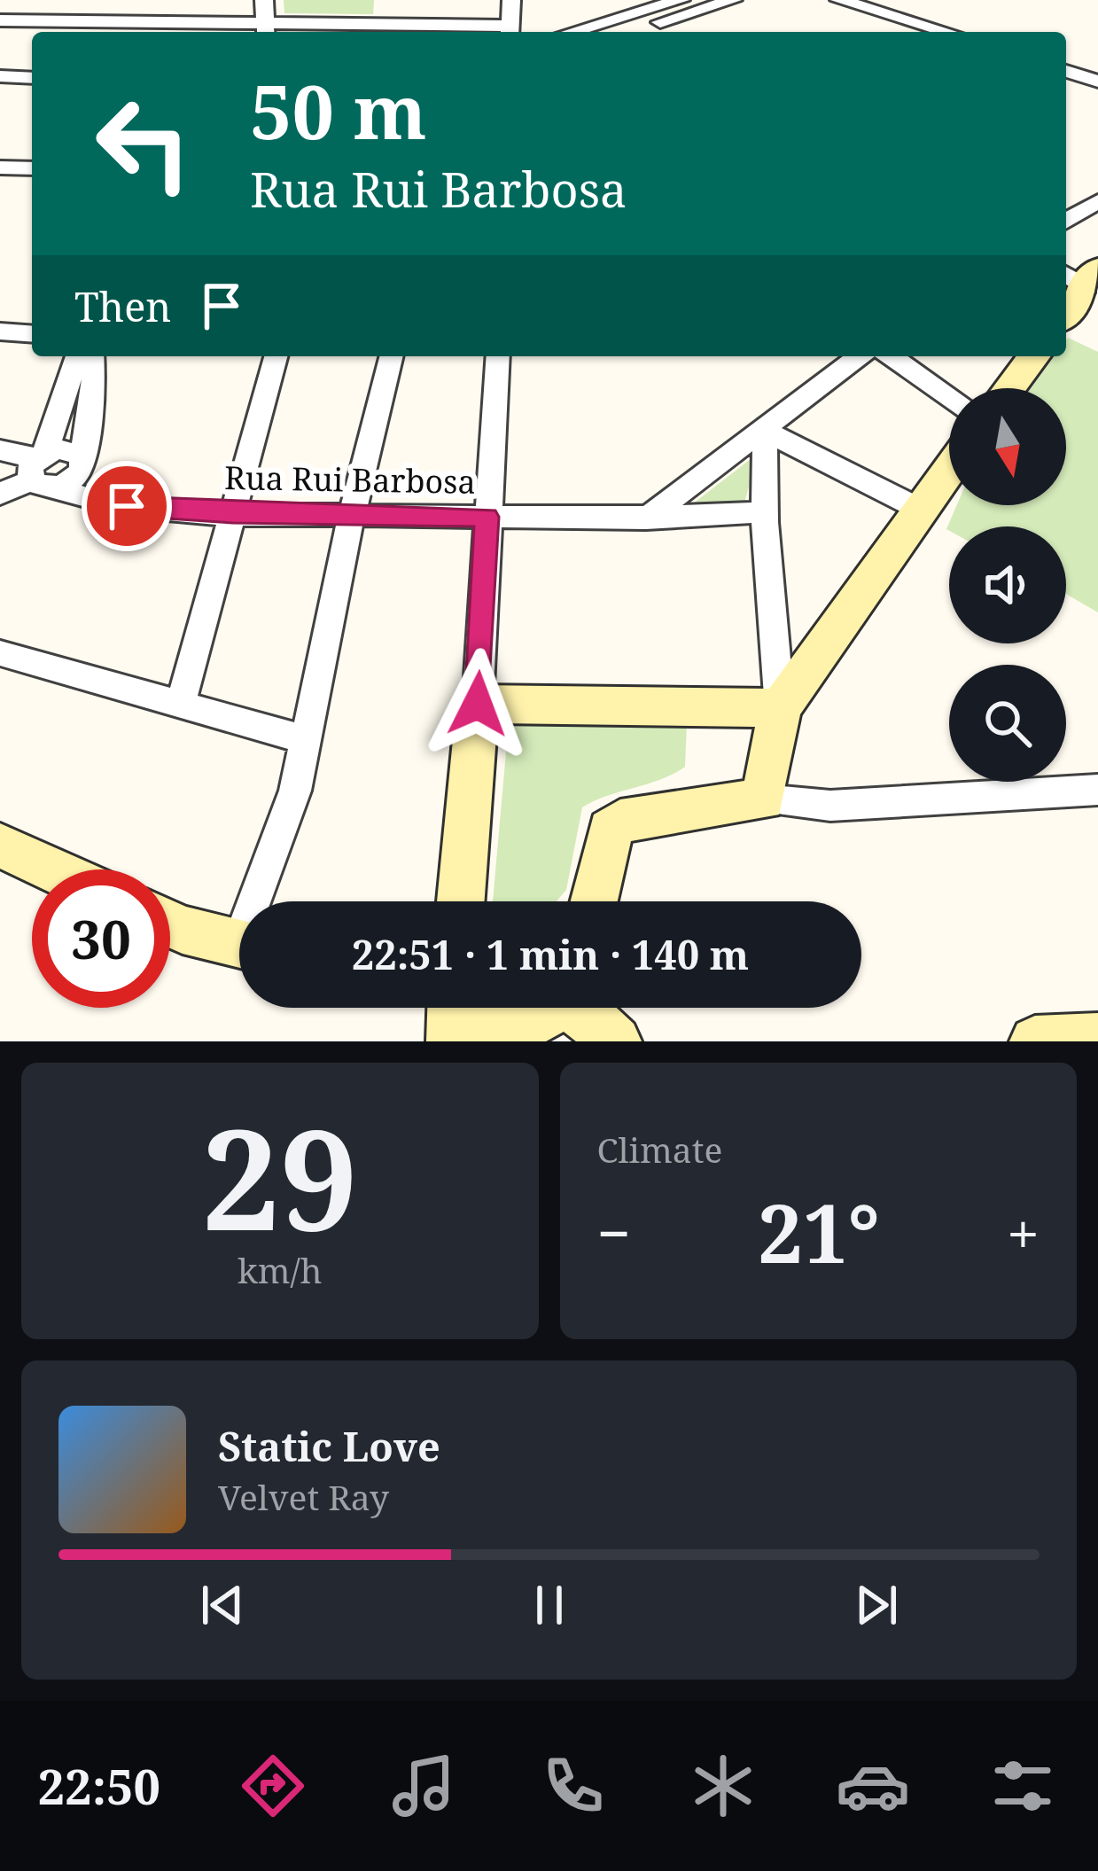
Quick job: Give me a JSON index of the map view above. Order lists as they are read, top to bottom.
{
  "streets": {
    "street": ["Rua Rui Barbosa"]
  },
  "north": "bottom",
  "page": {
    "turn": ["50 m", "Rua Rui Barbosa"],
    "then": "Then",
    "limit": "30",
    "trip": "22:51 · 1 min · 140 m",
    "tile": [
      ["29", "km/h"],
      "Climate"
    ],
    "heat": ["−", "21°", "+"],
    "song": ["Static Love", "Velvet Ray"],
    "tabs": "22:50"
  }
}
